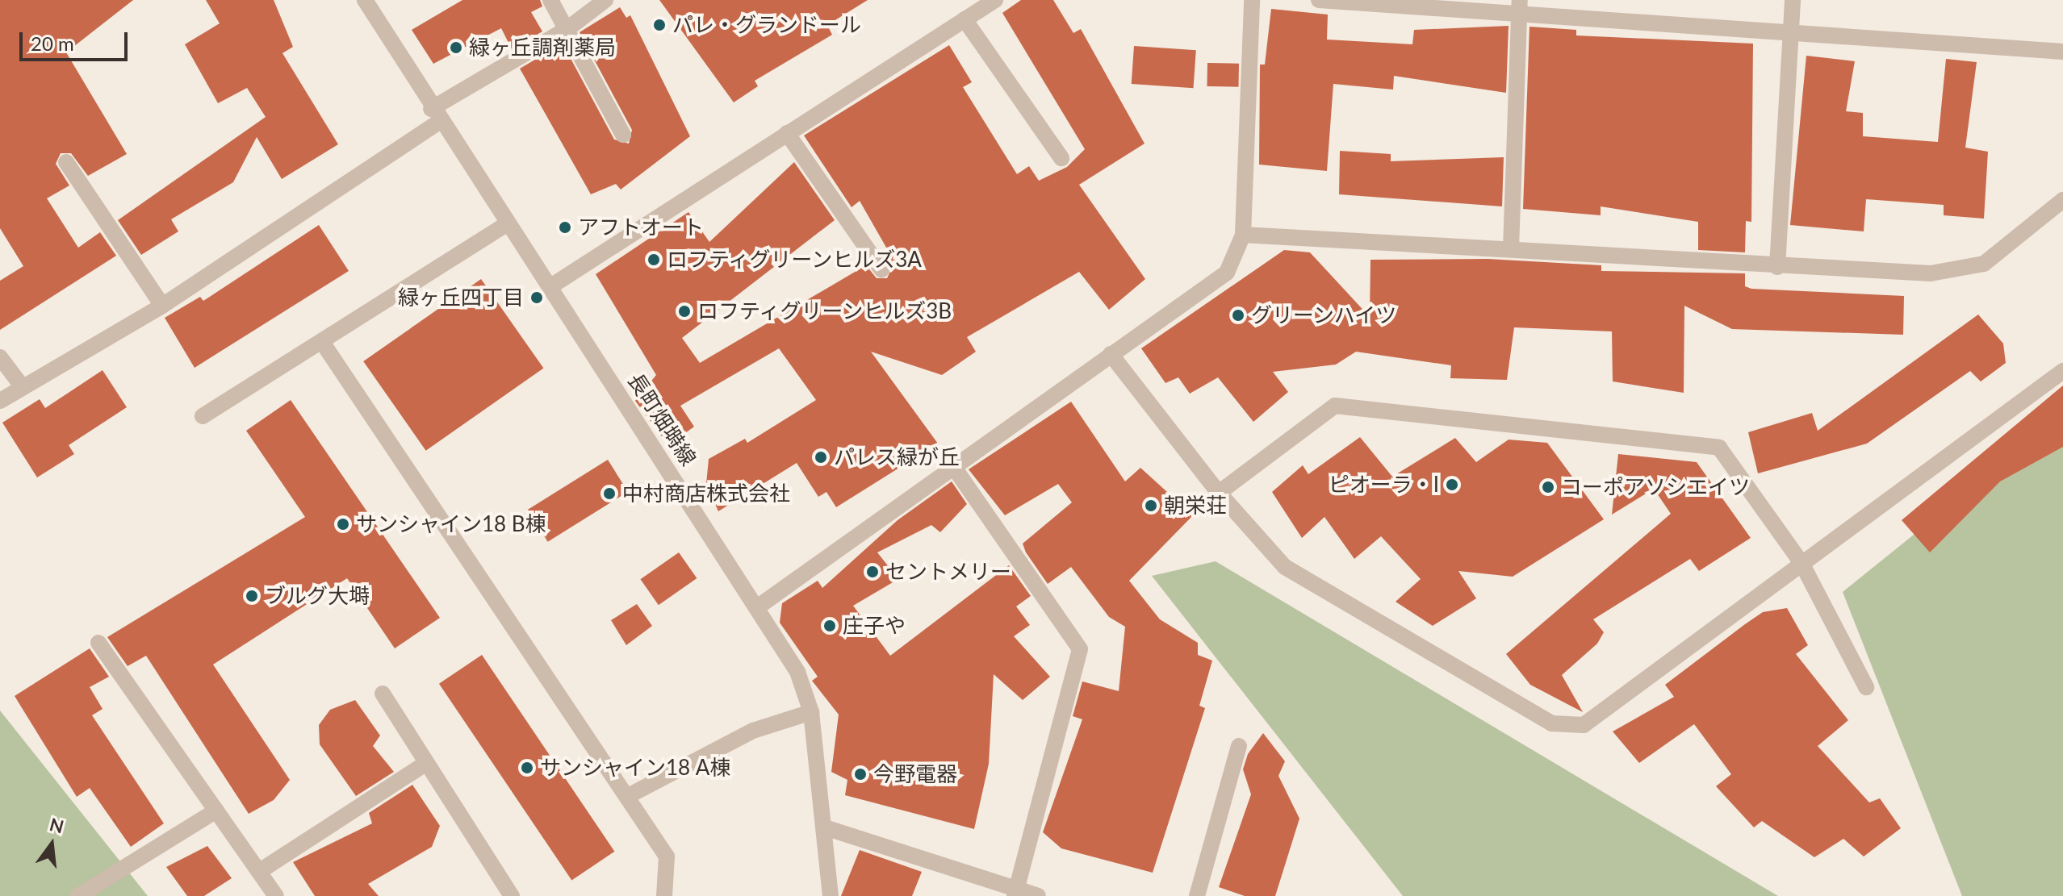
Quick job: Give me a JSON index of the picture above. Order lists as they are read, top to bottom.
{
  "streets": {
    "street": ["長町畑塒線"]
  },
  "places": [
    "パレ・グランドール",
    "緑ヶ丘調剤薬局",
    "アフトオート",
    "ロフティグリーンヒルズ3A",
    "緑ヶ丘四丁目",
    "ロフティグリーンヒルズ3B",
    "グリーンハイツ",
    "パレス緑が丘",
    "ピオーラ・I",
    "コーポアソシエイツ",
    "中村商店株式会社",
    "朝栄荘",
    "サンシャイン18 B棟",
    "セントメリー",
    "ブルグ大塒",
    "庄子や",
    "サンシャイン18 A棟",
    "今野電器"
  ],
  "scale_bar": "20 m",
  "north": "top"
}
